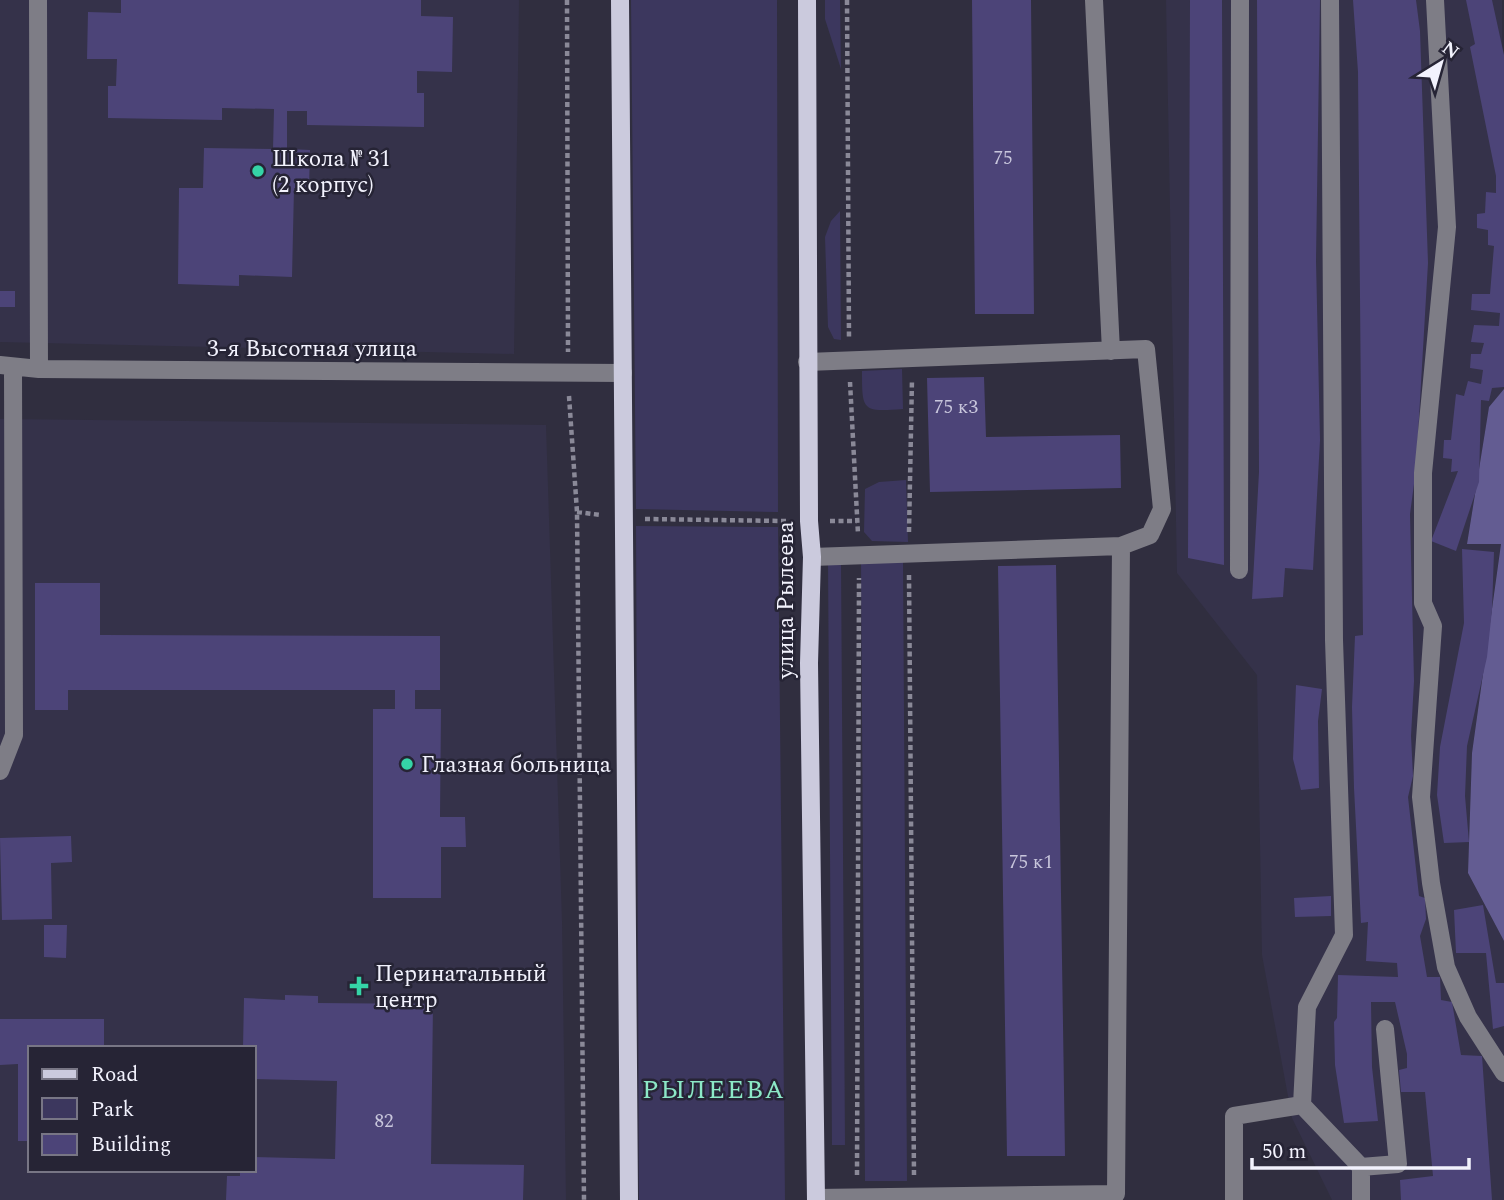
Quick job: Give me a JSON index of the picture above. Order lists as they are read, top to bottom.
{
  "streets": {
    "main road": ["улица Рылеева"],
    "street": ["3-я Высотная улица"]
  },
  "districts": ["РЫЛЕЕВА"],
  "places": {
    "other": ["Школа № 31 (2 корпус)", "Глазная больница"],
    "health": ["Перинатальный центр"]
  },
  "house_numbers": [
    "75",
    "75 к3",
    "75 к1",
    "82"
  ],
  "legend": ["Road", "Park", "Building"],
  "scale_bar": "50 m",
  "north": "top right"
}
